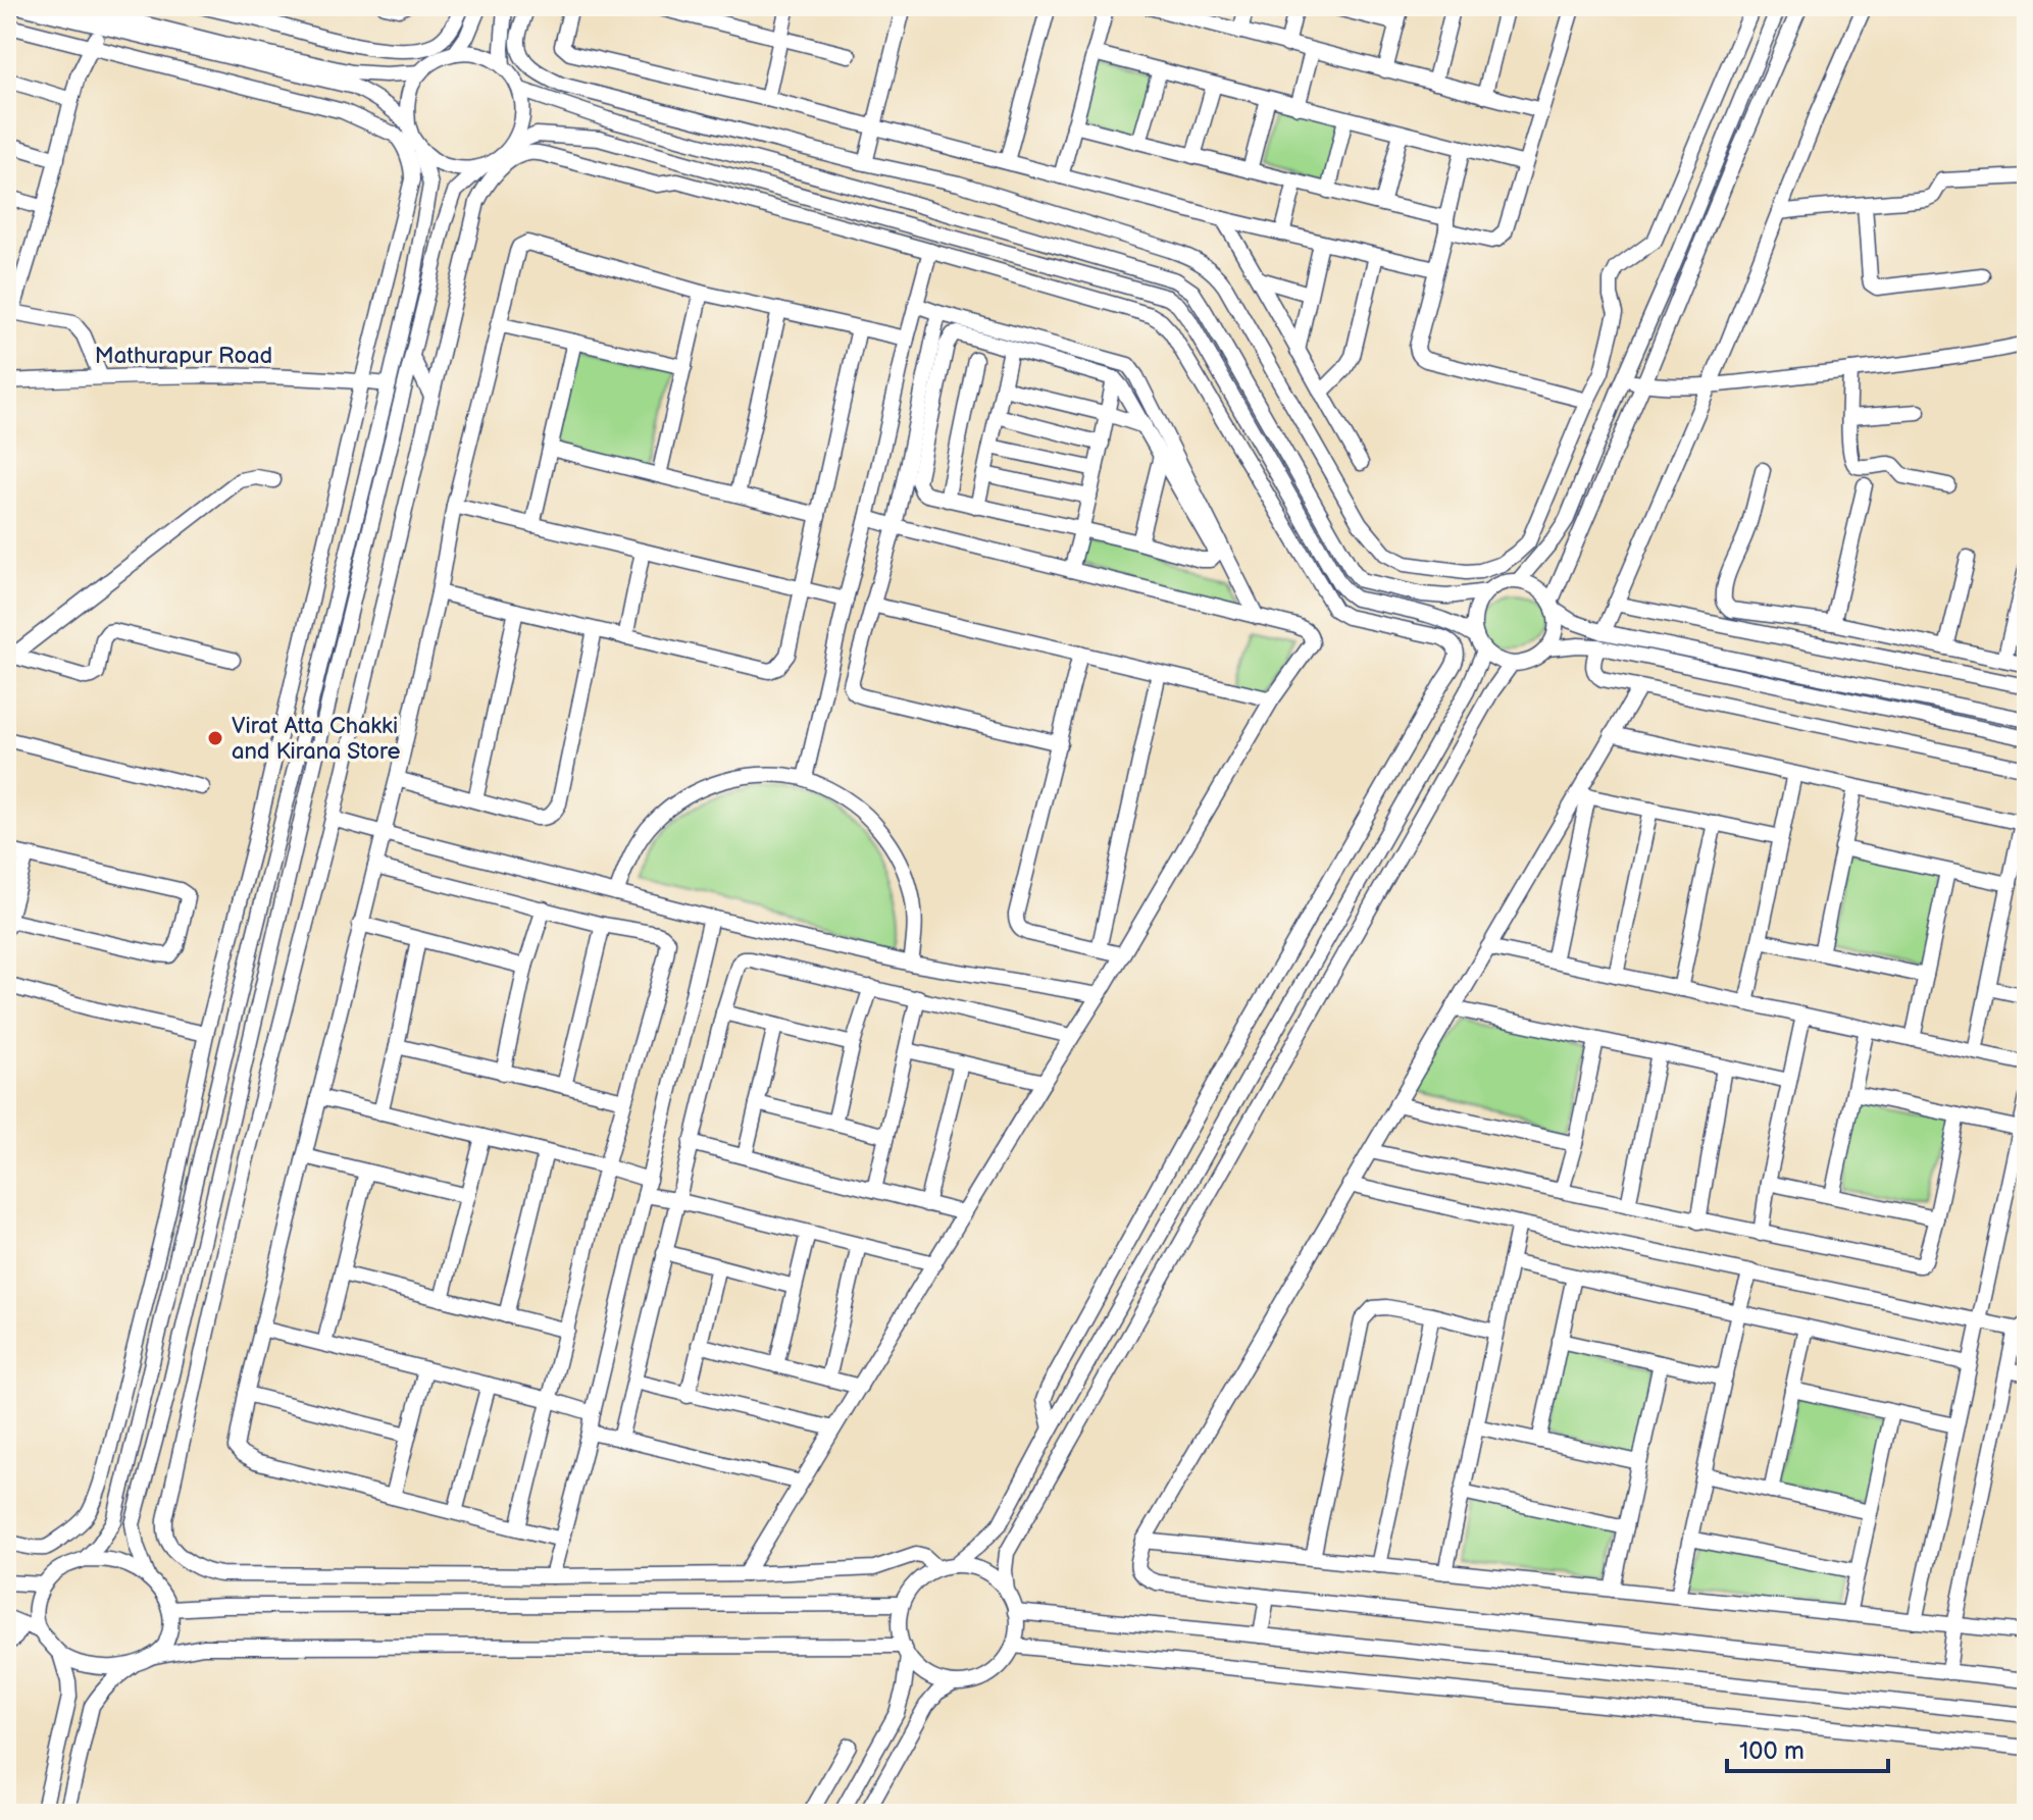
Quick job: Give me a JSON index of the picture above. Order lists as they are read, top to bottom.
{
  "streets": {
    "street": ["Mathurapur Road"]
  },
  "places": ["Virat Atta Chakki and Kirana Store"],
  "scale_bar": "100 m"
}
